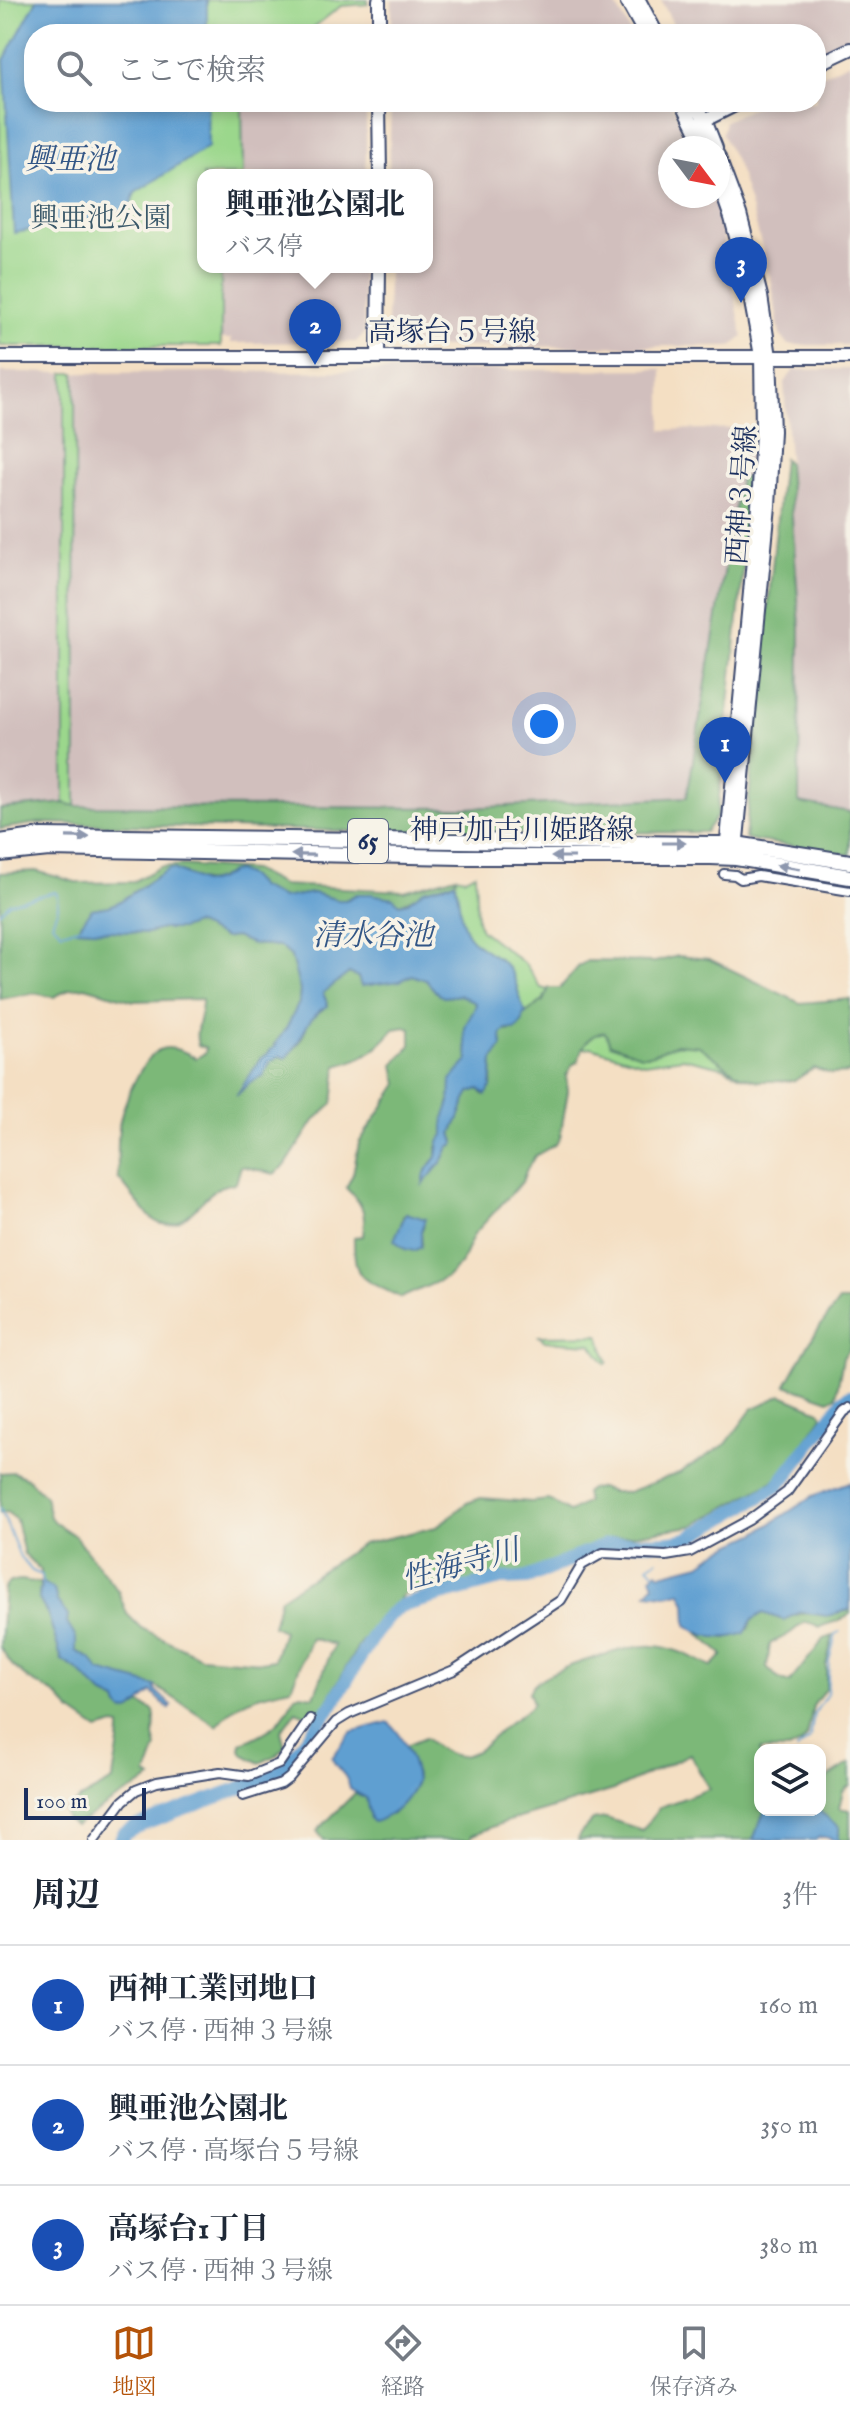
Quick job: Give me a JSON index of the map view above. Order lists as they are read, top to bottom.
{
  "streets": {
    "main road": ["神戸加古川姫路線", "65"],
    "street": ["高塚台５号線", "西神３号線"]
  },
  "crossings": [
    ["高塚台５号線", "西神３号線"],
    ["西神３号線", "神戸加古川姫路線"]
  ],
  "water": ["興亜池", "清水谷池", "性海寺川"],
  "parks": ["興亜池公園"],
  "scale_bar": "100 m",
  "north": "bottom right",
  "page": {
    "search": "ここで検索",
    "popup": ["興亜池公園北", "バス停"],
    "pins": ["3", "2", "1"],
    "scale": "100 m",
    "heading": ["周辺", "3件"],
    "list": [
      {
        "mark": "1",
        "name": "西神工業団地口",
        "note": "バス停 · 西神３号線",
        "value": "160 m"
      },
      {
        "mark": "2",
        "name": "興亜池公園北",
        "note": "バス停 · 高塚台５号線",
        "value": "350 m"
      },
      {
        "mark": "3",
        "name": "高塚台1丁目",
        "note": "バス停 · 西神３号線",
        "value": "380 m"
      }
    ],
    "nav": ["地図", "経路", "保存済み"]
  }
}
